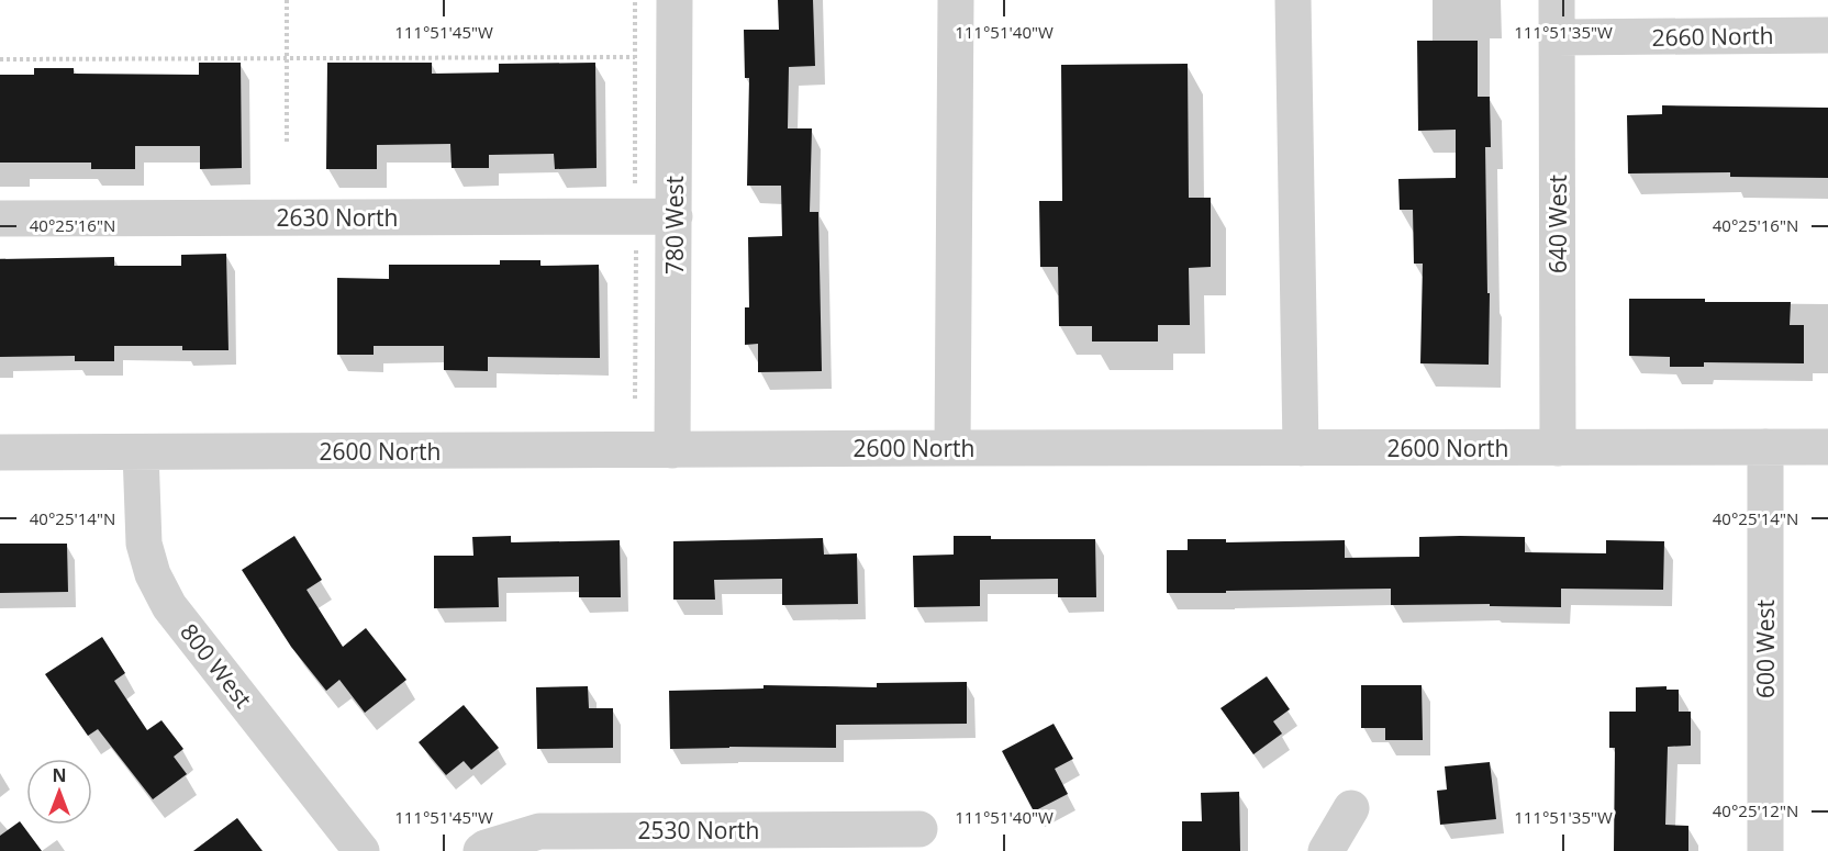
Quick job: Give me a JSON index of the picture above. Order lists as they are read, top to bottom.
{
  "streets": {
    "street": [
      "2660 North",
      "2630 North",
      "640 West",
      "780 West",
      "2600 North",
      "600 West",
      "800 West",
      "2530 North"
    ]
  },
  "crossings": [
    ["2660 North", "640 West"],
    ["2630 North", "780 West"],
    ["640 West", "2600 North"],
    ["780 West", "2600 North"],
    ["2600 North", "600 West"],
    ["2600 North", "800 West"]
  ],
  "north": "top",
  "coordinates": [
    "111°51'45\"W",
    "111°51'40\"W",
    "111°51'35\"W",
    "40°25'16\"N",
    "40°25'14\"N",
    "40°25'12\"N"
  ]
}
